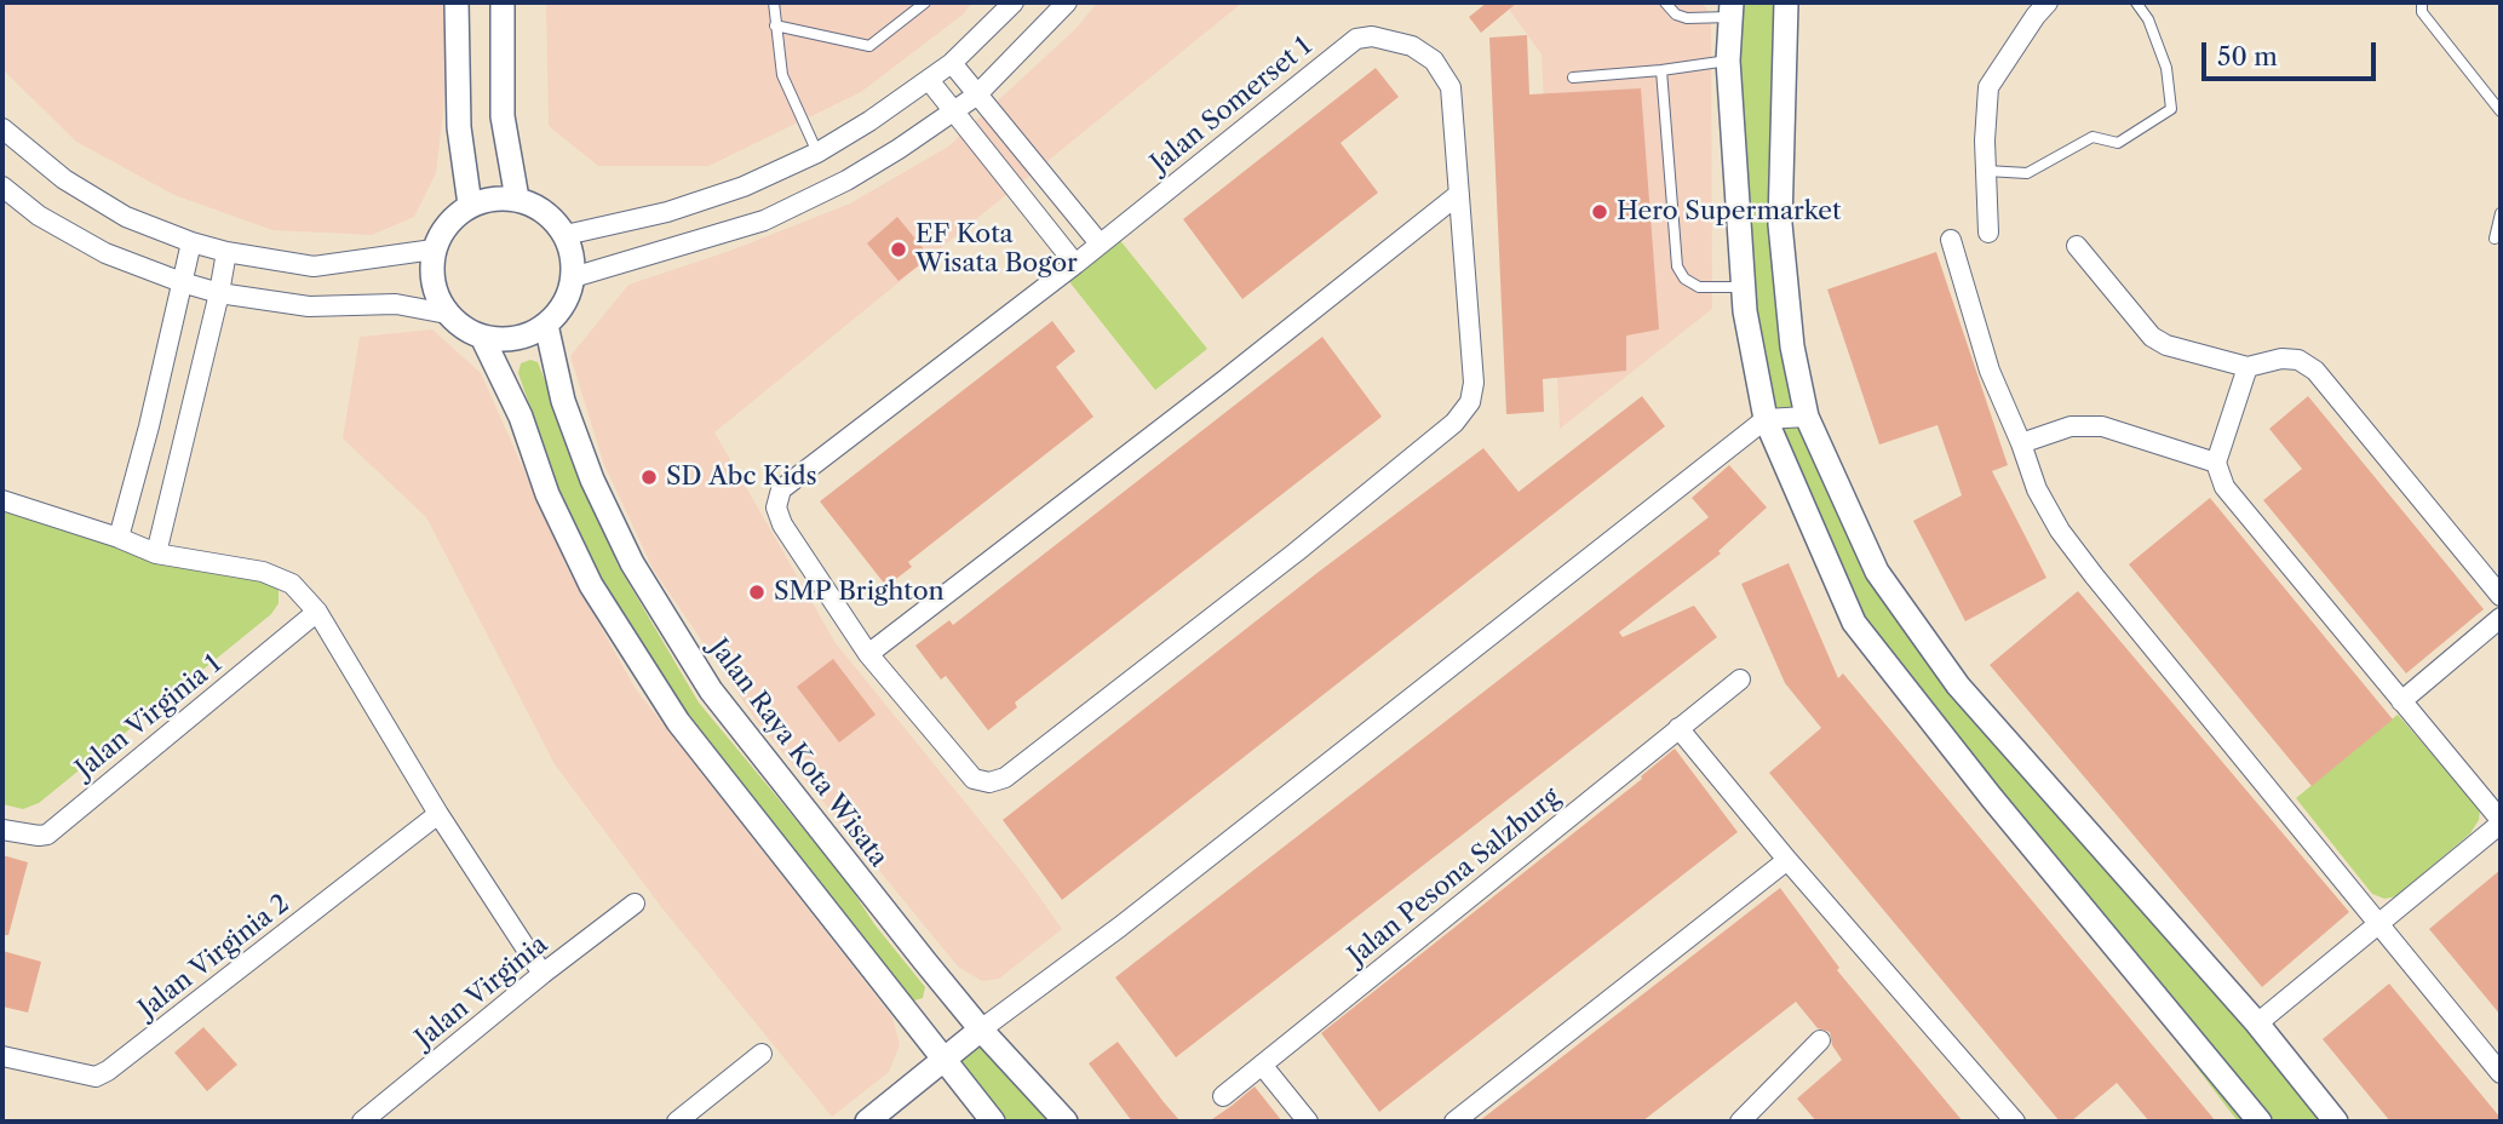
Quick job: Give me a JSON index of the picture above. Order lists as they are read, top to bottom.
{
  "streets": {
    "street": [
      "Jalan Somerset 1",
      "Jalan Virginia 1",
      "Jalan Raya Kota Wisata",
      "Jalan Pesona Salzburg",
      "Jalan Virginia 2",
      "Jalan Virginia"
    ]
  },
  "places": [
    "Hero Supermarket",
    "EF Kota Wisata Bogor",
    "SD Abc Kids",
    "SMP Brighton"
  ],
  "scale_bar": "50 m"
}
